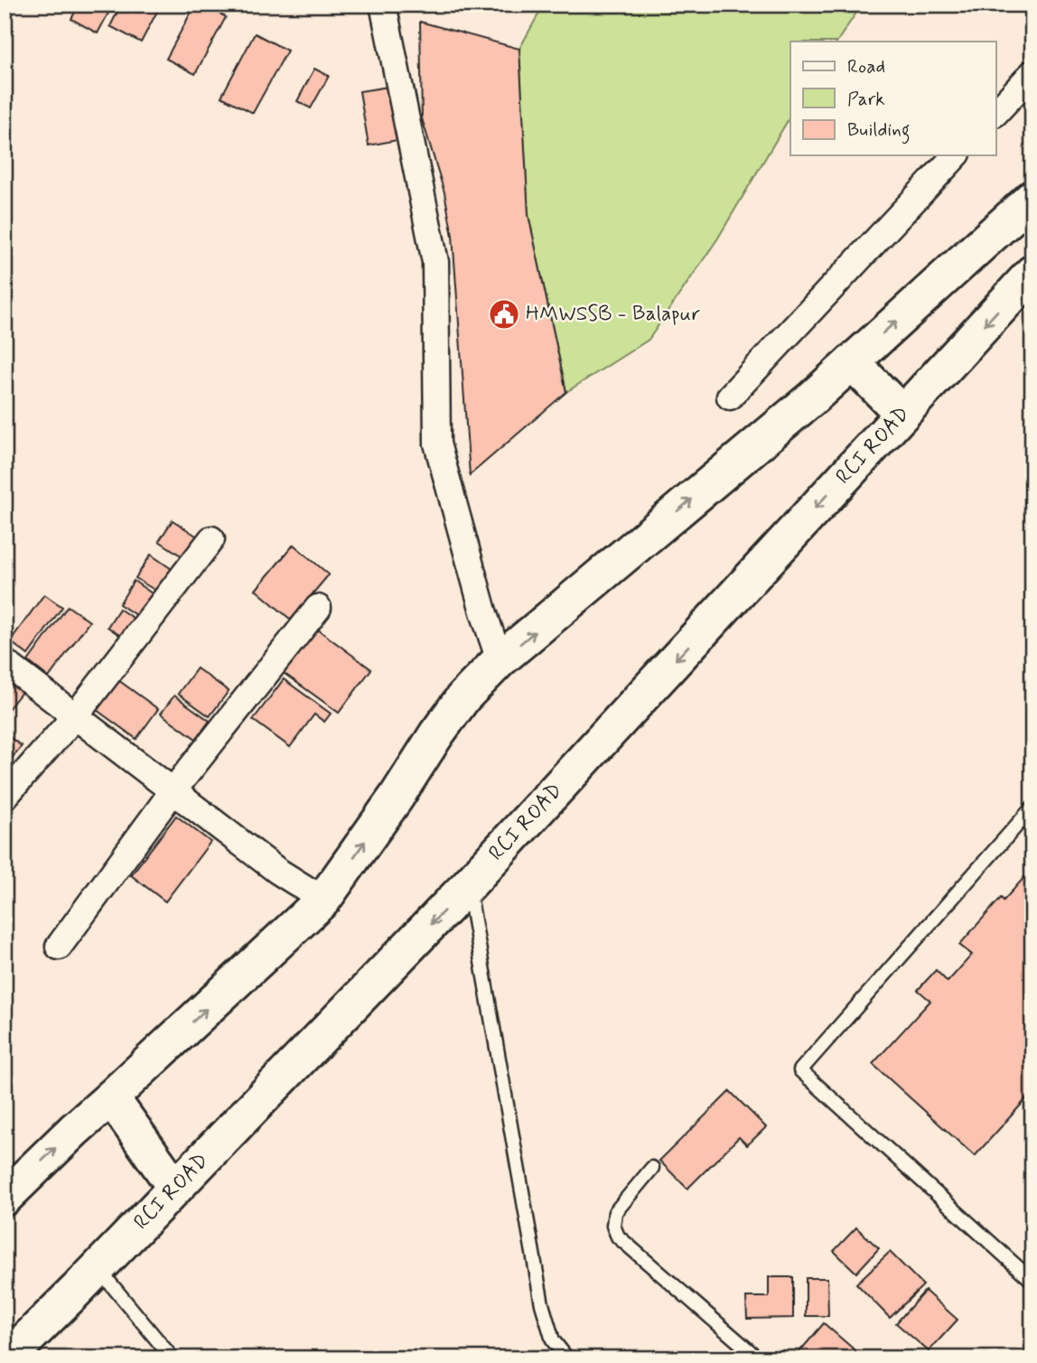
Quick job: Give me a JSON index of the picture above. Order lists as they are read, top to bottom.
{
  "streets": {
    "main road": ["RCI ROAD"]
  },
  "places": {
    "public building": ["HMWSSB - Balapur"]
  },
  "legend": ["Road", "Park", "Building"]
}
